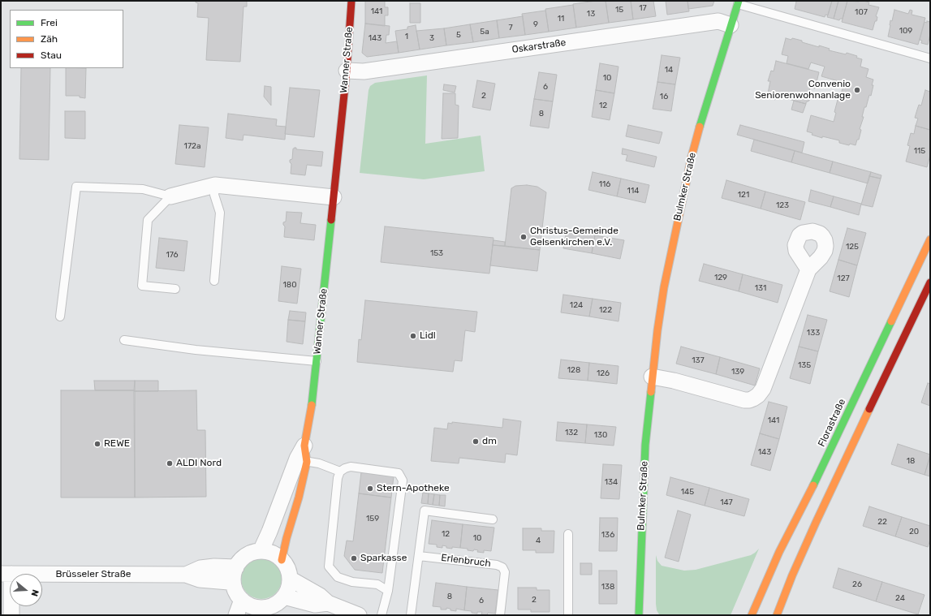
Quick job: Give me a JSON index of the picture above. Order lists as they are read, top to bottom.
{
  "streets": {
    "street": [
      "Oskarstraße",
      "Wanner Straße",
      "Bulmker Straße",
      "Florastraße",
      "Brüsseler Straße"
    ],
    "lane": ["Erlenbruch"]
  },
  "crossings": [
    ["Oskarstraße", "Wanner Straße"],
    ["Oskarstraße", "Bulmker Straße"],
    ["Wanner Straße", "Brüsseler Straße"]
  ],
  "places": [
    "Convenio Seniorenwohnanlage",
    "Christus-Gemeinde Gelsenkirchen e.V.",
    "Lidl",
    "dm",
    "REWE",
    "ALDI Nord",
    "Stern-Apotheke",
    "Sparkasse"
  ],
  "house_numbers": [
    "17",
    "15",
    "141",
    "107",
    "13",
    "11",
    "9",
    "7",
    "109",
    "5a",
    "5",
    "1",
    "143",
    "3",
    "14",
    "10",
    "6",
    "2",
    "16",
    "12",
    "8",
    "172a",
    "115",
    "116",
    "114",
    "121",
    "123",
    "125",
    "153",
    "176",
    "129",
    "127",
    "180",
    "131",
    "124",
    "122",
    "133",
    "137",
    "135",
    "128",
    "139",
    "126",
    "141",
    "132",
    "130",
    "143",
    "18",
    "134",
    "145",
    "147",
    "159",
    "22",
    "20",
    "12",
    "136",
    "10",
    "4",
    "26",
    "138",
    "8",
    "24",
    "2",
    "6"
  ],
  "legend": ["Frei", "Zäh", "Stau"],
  "north": "right"
}
